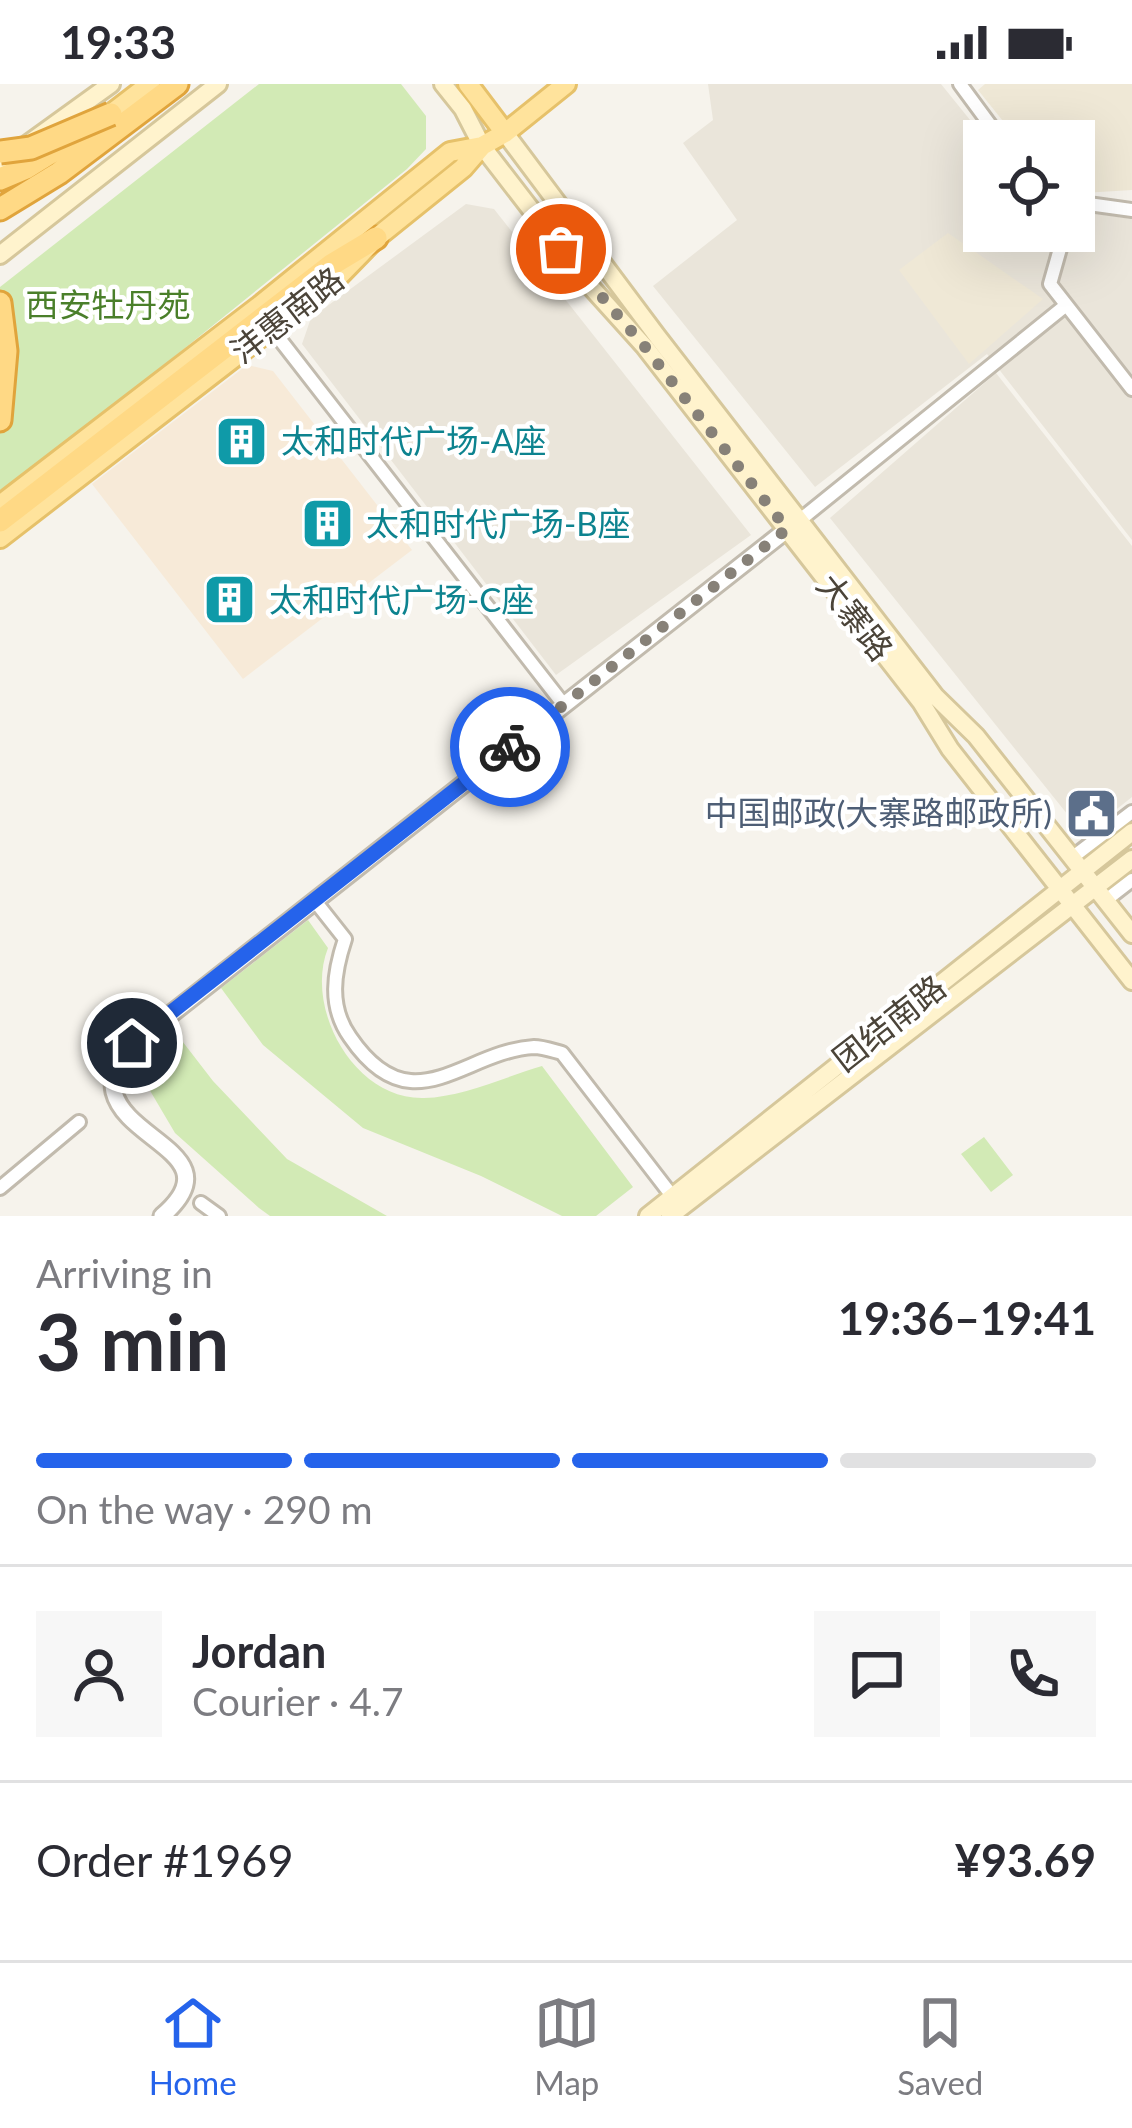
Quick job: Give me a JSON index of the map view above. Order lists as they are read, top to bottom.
{
  "streets": {
    "main road": ["沣惠南路", "大寨路", "团结南路"]
  },
  "crossings": [
    ["大寨路", "团结南路"]
  ],
  "parks": ["西安牡丹苑"],
  "places": {
    "building": ["太和时代广场-A座", "太和时代广场-B座", "太和时代广场-C座"],
    "public building": ["中国邮政(大寨路邮政所)"]
  },
  "page": {
    "status": "19:33",
    "heading": ["3 min", "Arriving in", "19:36–19:41"],
    "panel": [
      "Jordan",
      "Courier · 4.7",
      "Order #1969",
      "¥93.69"
    ],
    "bar": "On the way · 290 m",
    "tabs": ["Home", "Map", "Saved"]
  }
}
